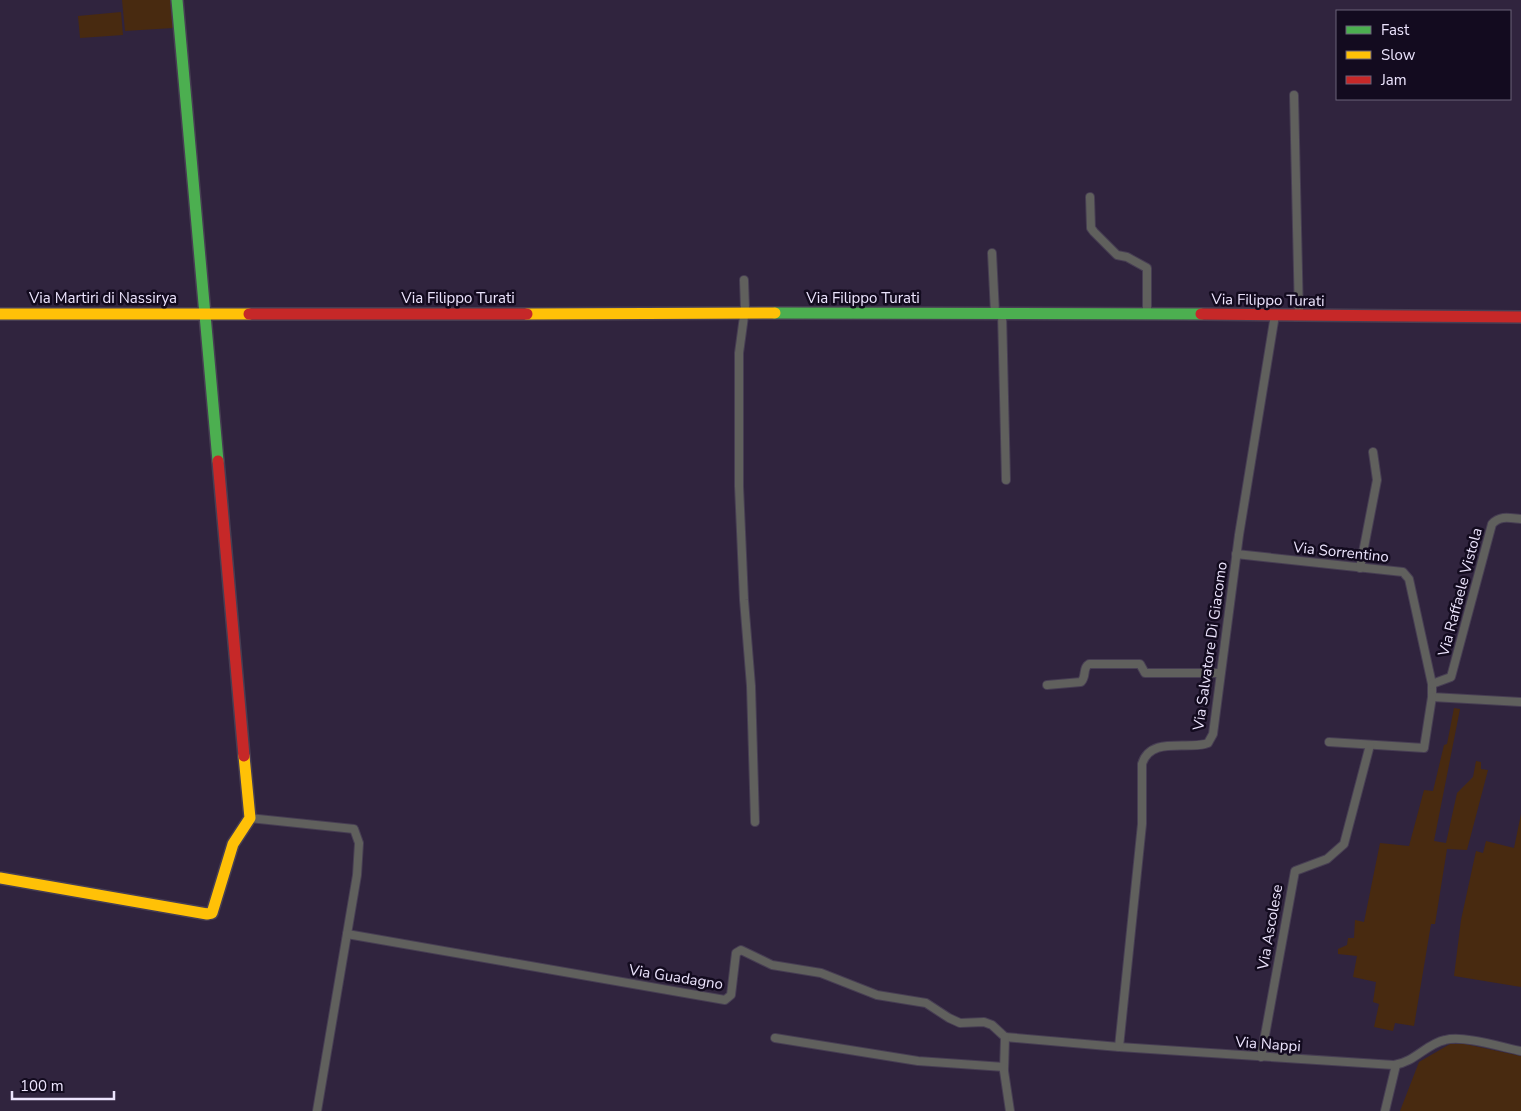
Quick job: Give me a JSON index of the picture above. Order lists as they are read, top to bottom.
{
  "streets": {
    "street": [
      "Via Martiri di Nassirya",
      "Via Filippo Turati",
      "Via Sorrentino",
      "Via Raffaele Vistola",
      "Via Salvatore Di Giacomo",
      "Via Ascolese",
      "Via Guadagno",
      "Via Nappi"
    ]
  },
  "crossings": [
    ["Via Martiri di Nassirya", "Via Filippo Turati"],
    ["Via Filippo Turati", "Via Salvatore Di Giacomo"],
    ["Via Sorrentino", "Via Raffaele Vistola"],
    ["Via Sorrentino", "Via Salvatore Di Giacomo"],
    ["Via Sorrentino", "Via Ascolese"],
    ["Via Salvatore Di Giacomo", "Via Nappi"],
    ["Via Ascolese", "Via Nappi"],
    ["Via Guadagno", "Via Nappi"]
  ],
  "legend": ["Fast", "Slow", "Jam"],
  "scale_bar": "100 m"
}
